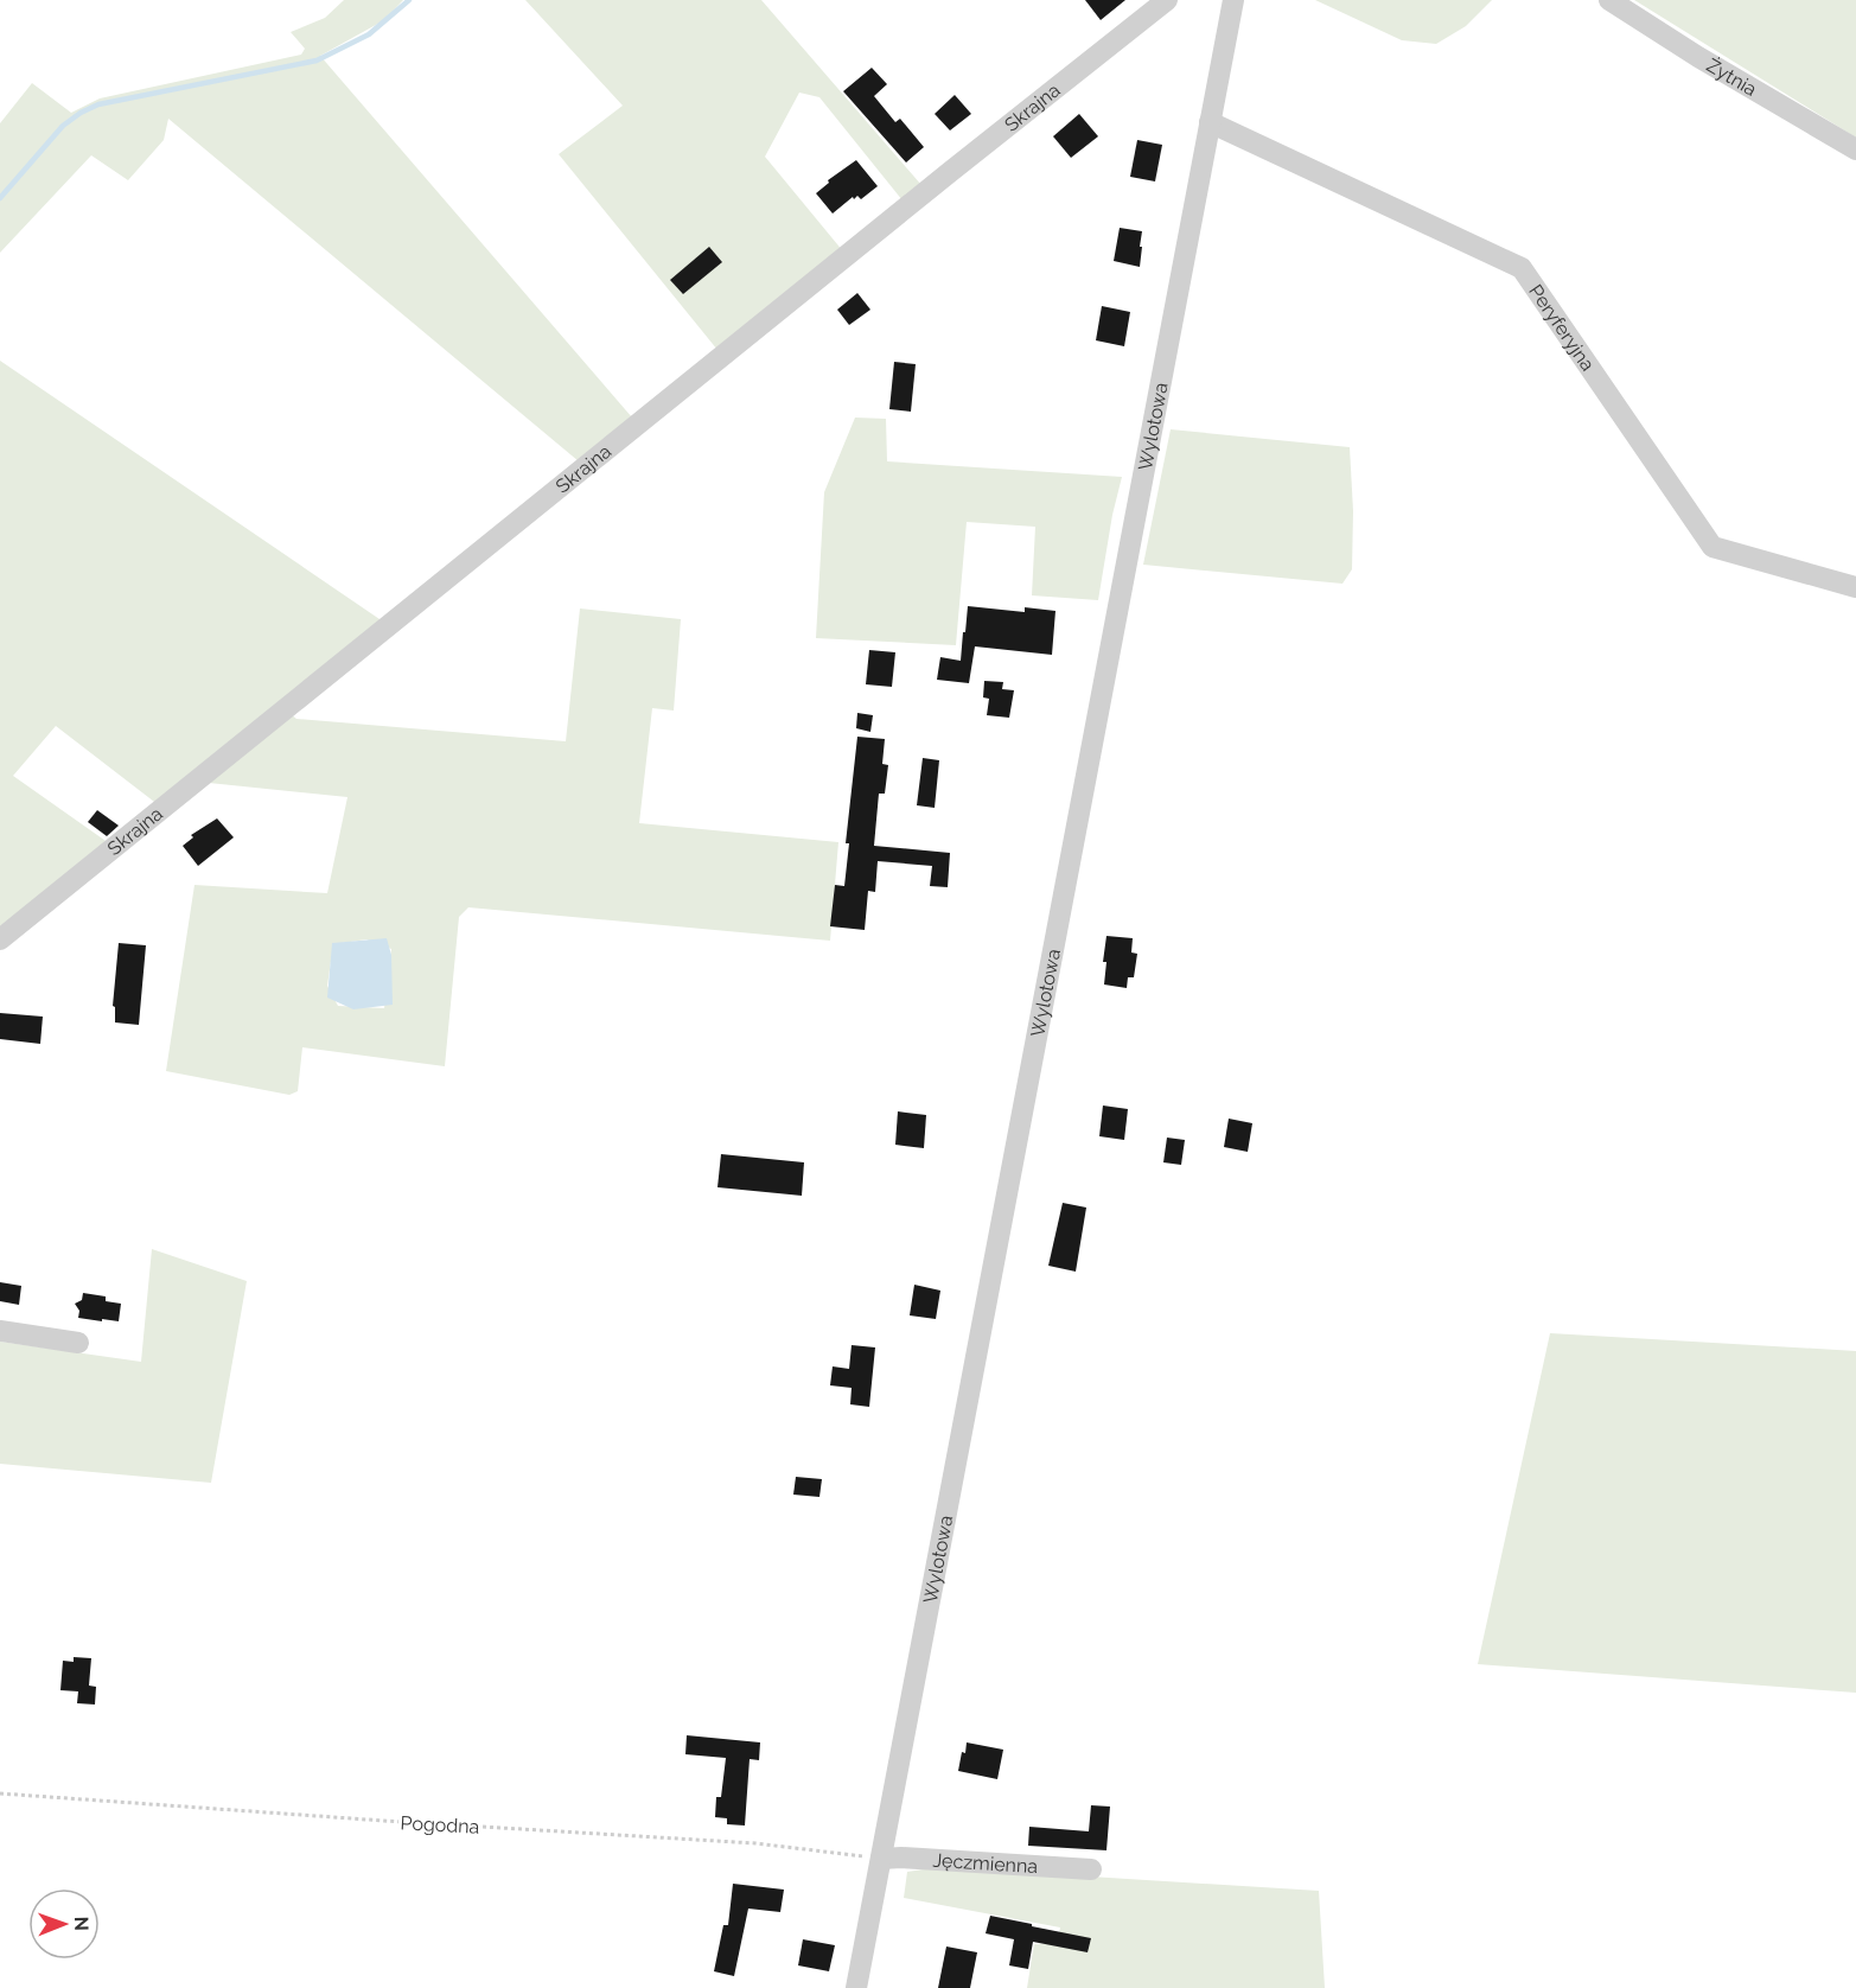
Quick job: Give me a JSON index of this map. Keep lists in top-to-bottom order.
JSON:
{
  "streets": {
    "street": [
      "Żytnia",
      "Skrajna",
      "Peryferyjna",
      "Wylotowa",
      "Jęczmienna"
    ],
    "path": ["Pogodna"]
  },
  "crossings": [
    ["Peryferyjna", "Wylotowa"],
    ["Wylotowa", "Pogodna"],
    ["Wylotowa", "Jęczmienna"],
    ["Pogodna", "Jęczmienna"]
  ],
  "north": "right"
}
